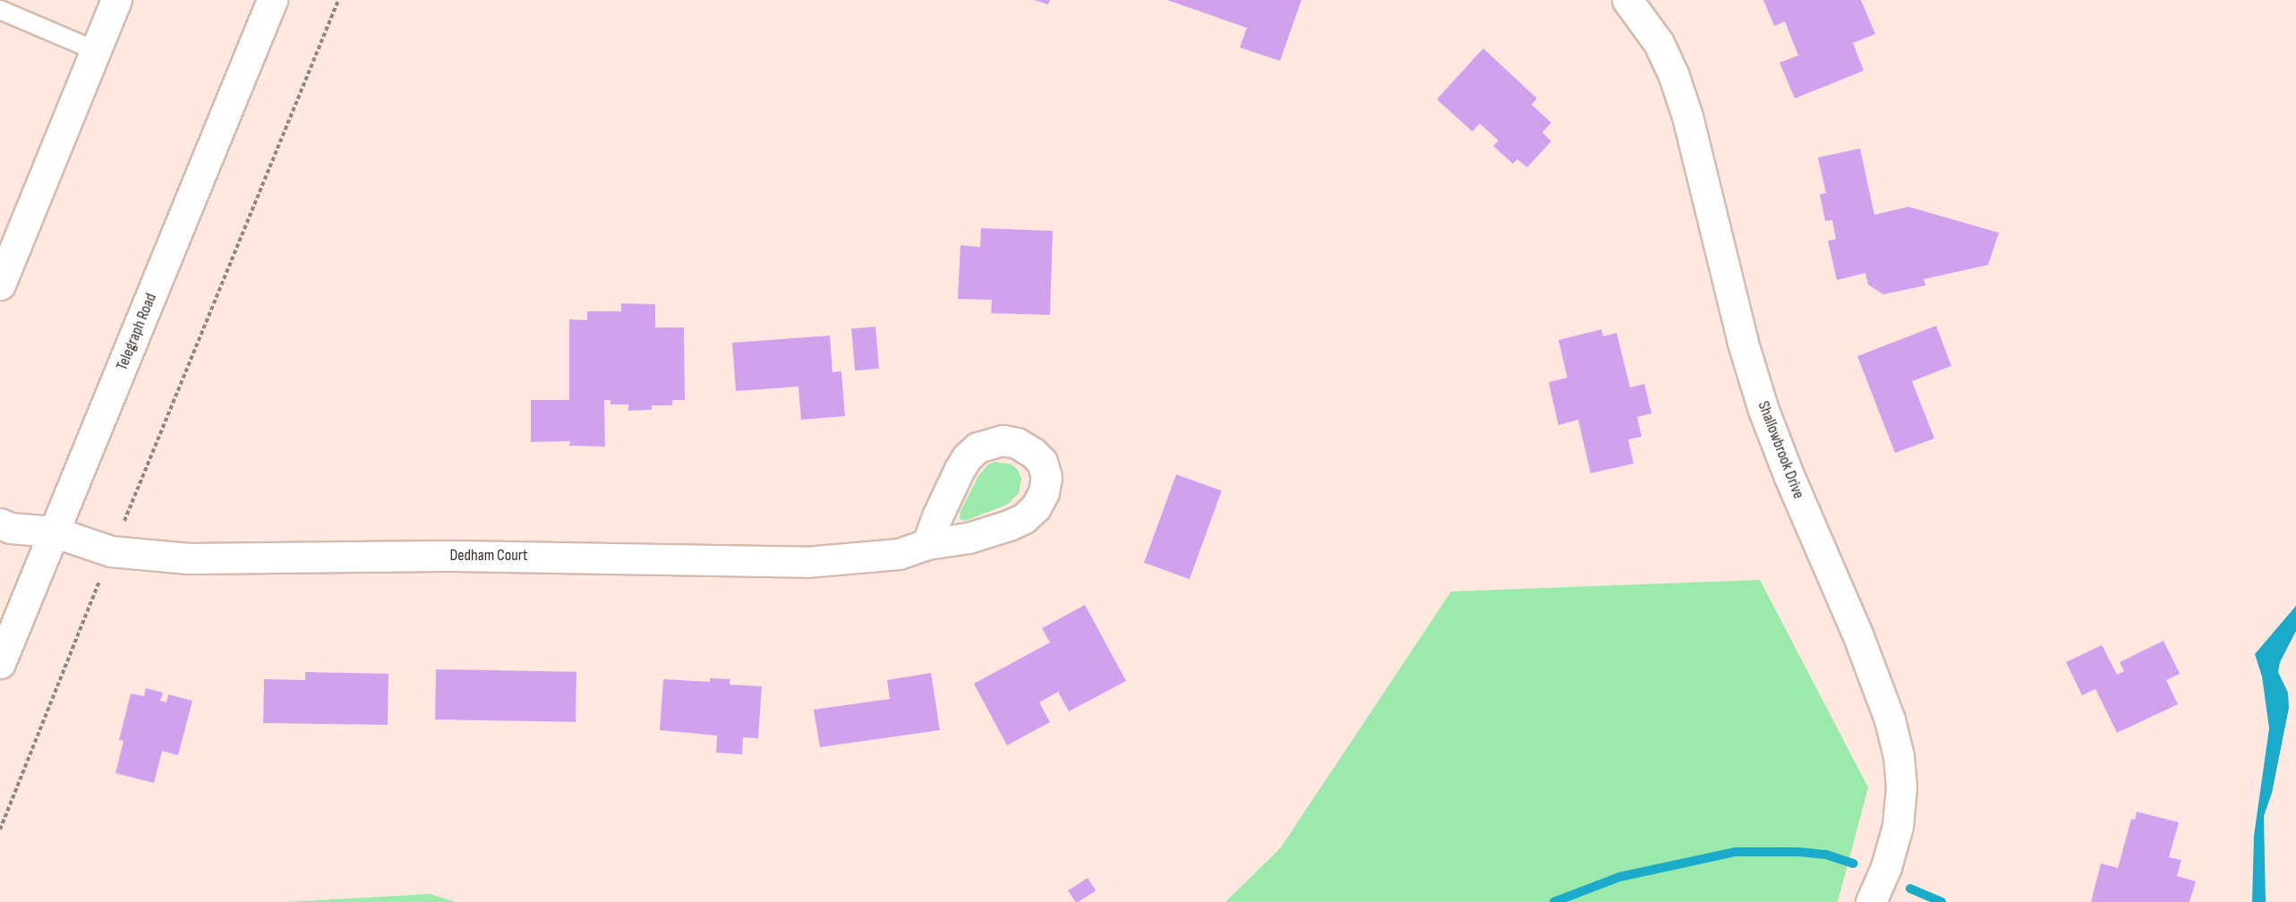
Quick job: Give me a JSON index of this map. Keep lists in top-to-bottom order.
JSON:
{
  "streets": {
    "main road": ["Telegraph Road", "Shallowbrook Drive", "Dedham Court"]
  },
  "crossings": [
    ["Telegraph Road", "Dedham Court"]
  ]
}
